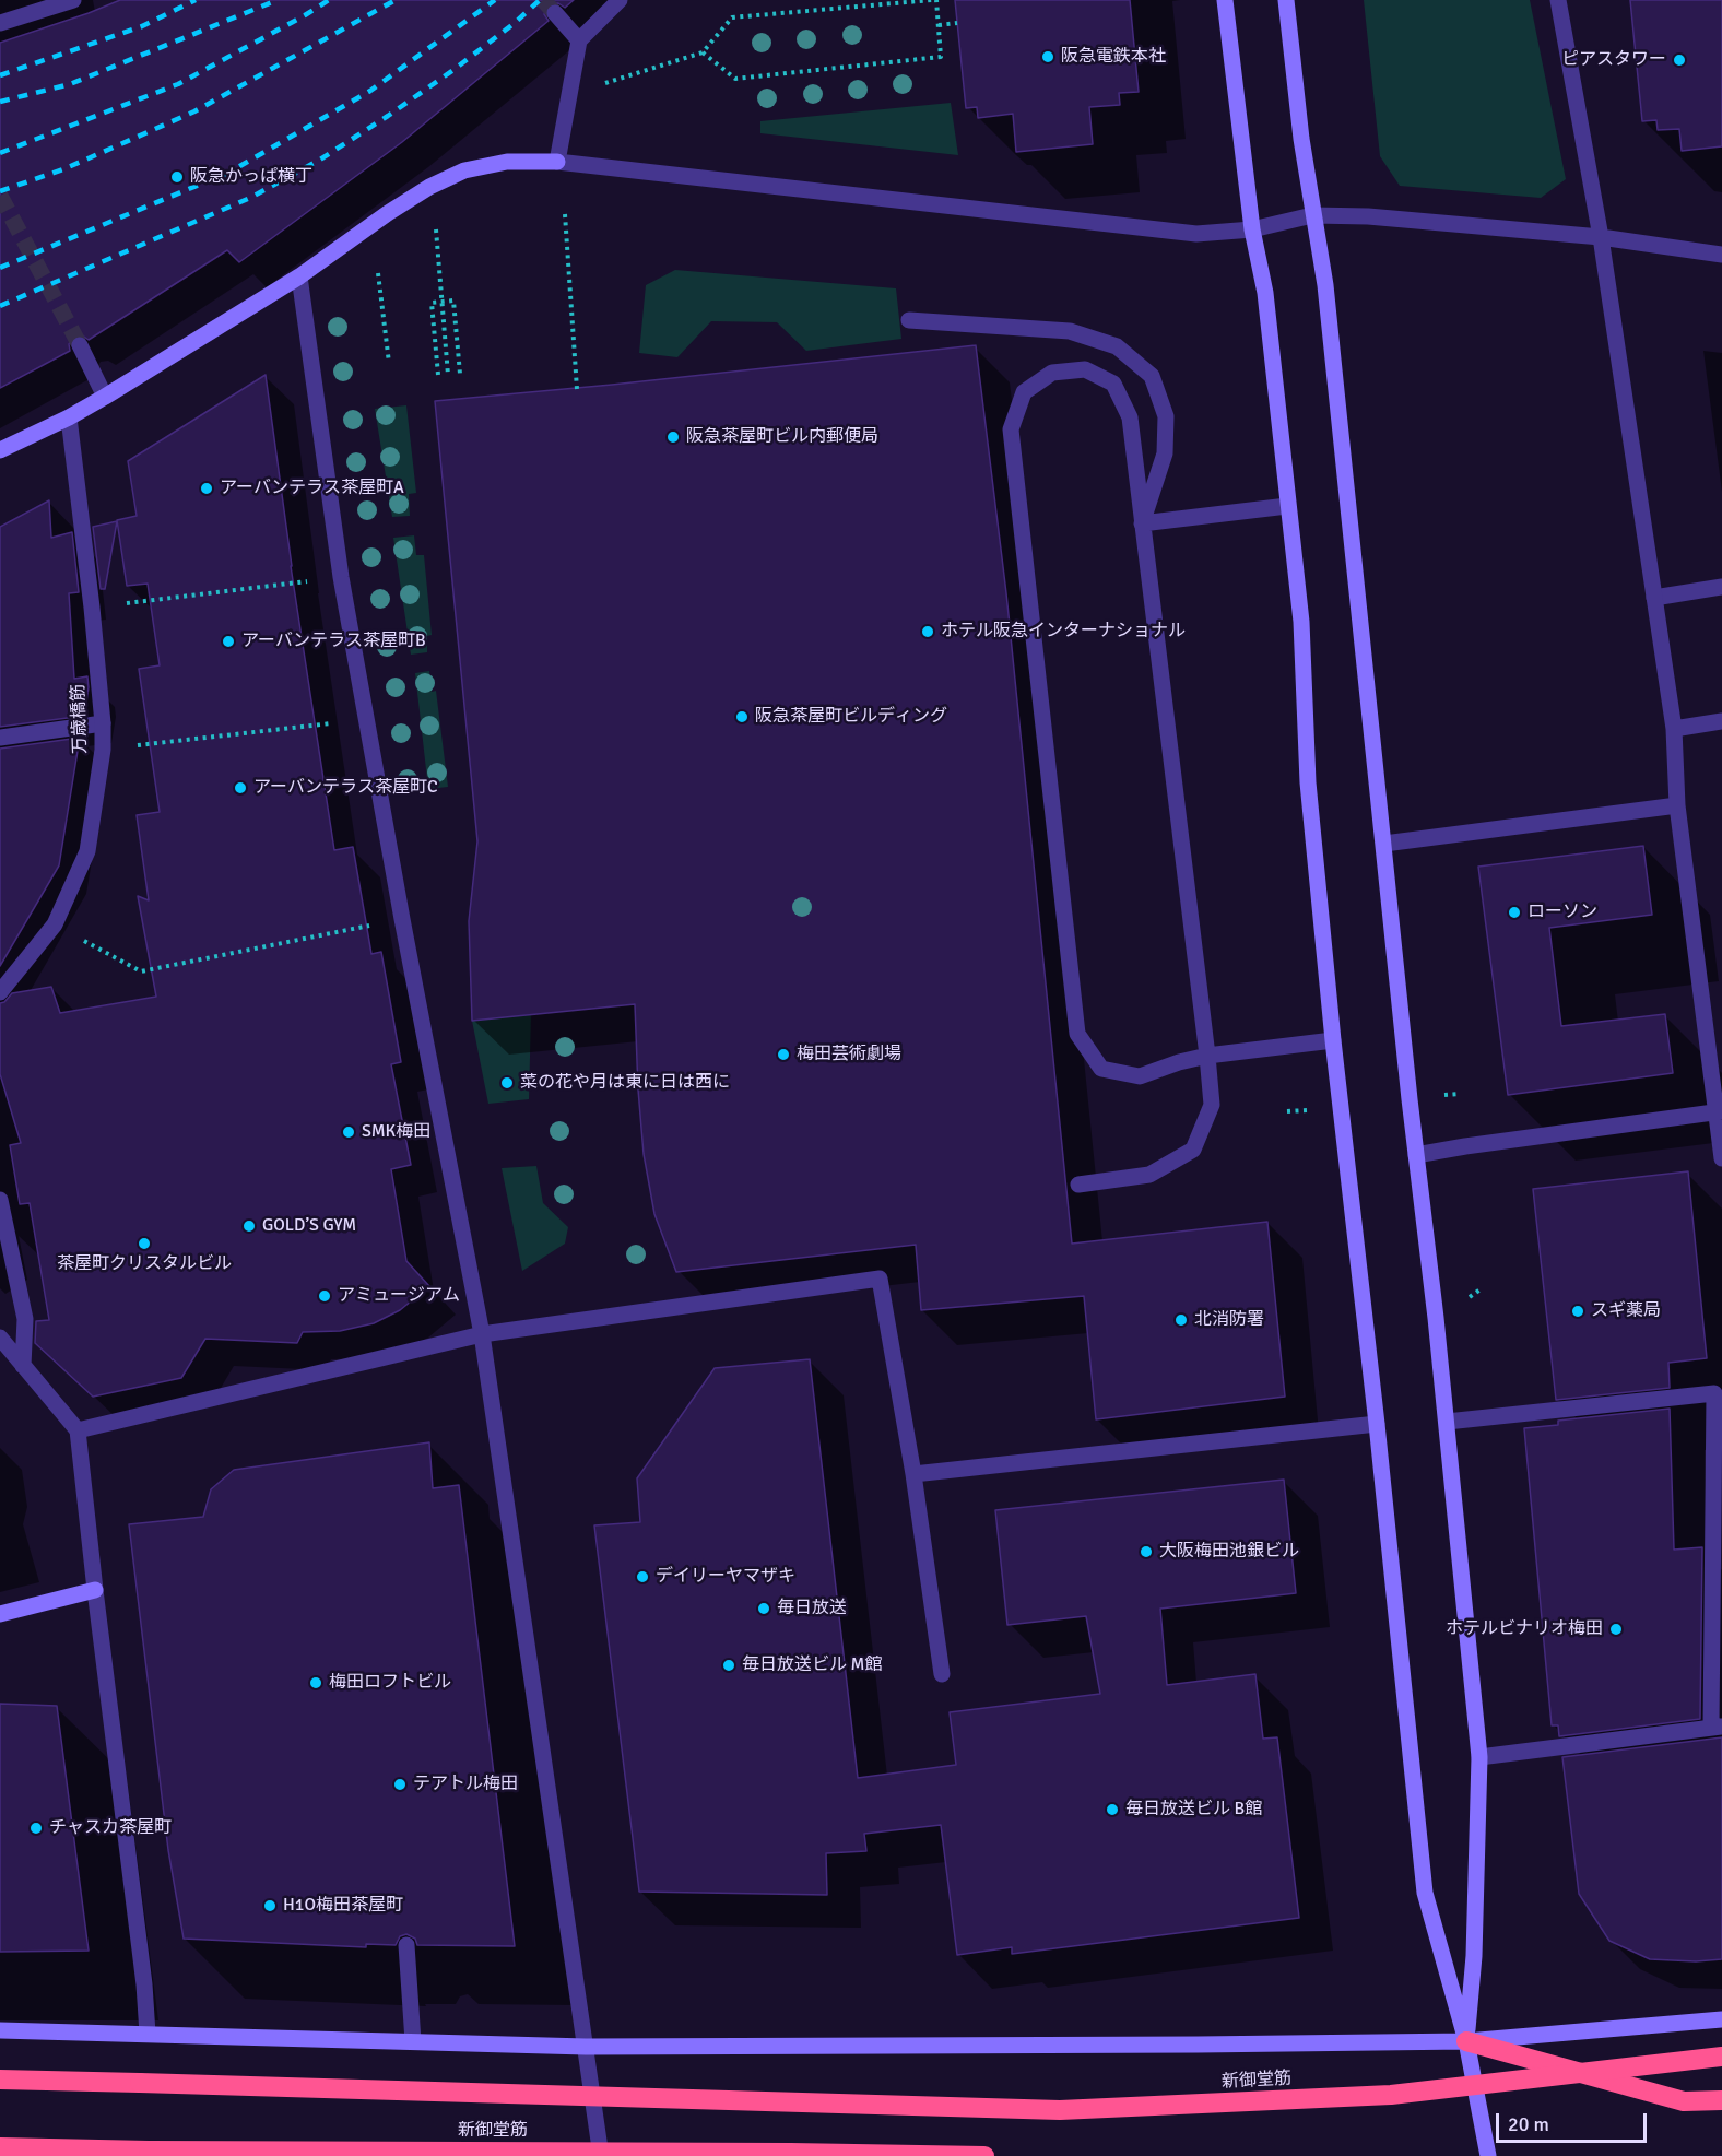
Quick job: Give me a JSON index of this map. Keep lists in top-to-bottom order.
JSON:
{
  "streets": {
    "highway": ["新御堂筋"],
    "street": ["万歳橋筋"]
  },
  "places": [
    "阪急電鉄本社",
    "ピアスタワー",
    "阪急かっぱ横丁",
    "阪急茶屋町ビル内郵便局",
    "アーバンテラス茶屋町A",
    "ホテル阪急インターナショナル",
    "アーバンテラス茶屋町B",
    "阪急茶屋町ビルディング",
    "アーバンテラス茶屋町C",
    "ローソン",
    "梅田芸術劇場",
    "菜の花や月は東に日は西に",
    "SMK梅田",
    "GOLD’S GYM",
    "茶屋町クリスタルビル",
    "アミュージアム",
    "スギ薬局",
    "北消防署",
    "大阪梅田池銀ビル",
    "デイリーヤマザキ",
    "毎日放送",
    "ホテルビナリオ梅田",
    "毎日放送ビル M館",
    "梅田ロフトビル",
    "テアトル梅田",
    "毎日放送ビル B館",
    "チャスカ茶屋町",
    "H1O梅田茶屋町"
  ],
  "scale_bar": "20 m"
}
